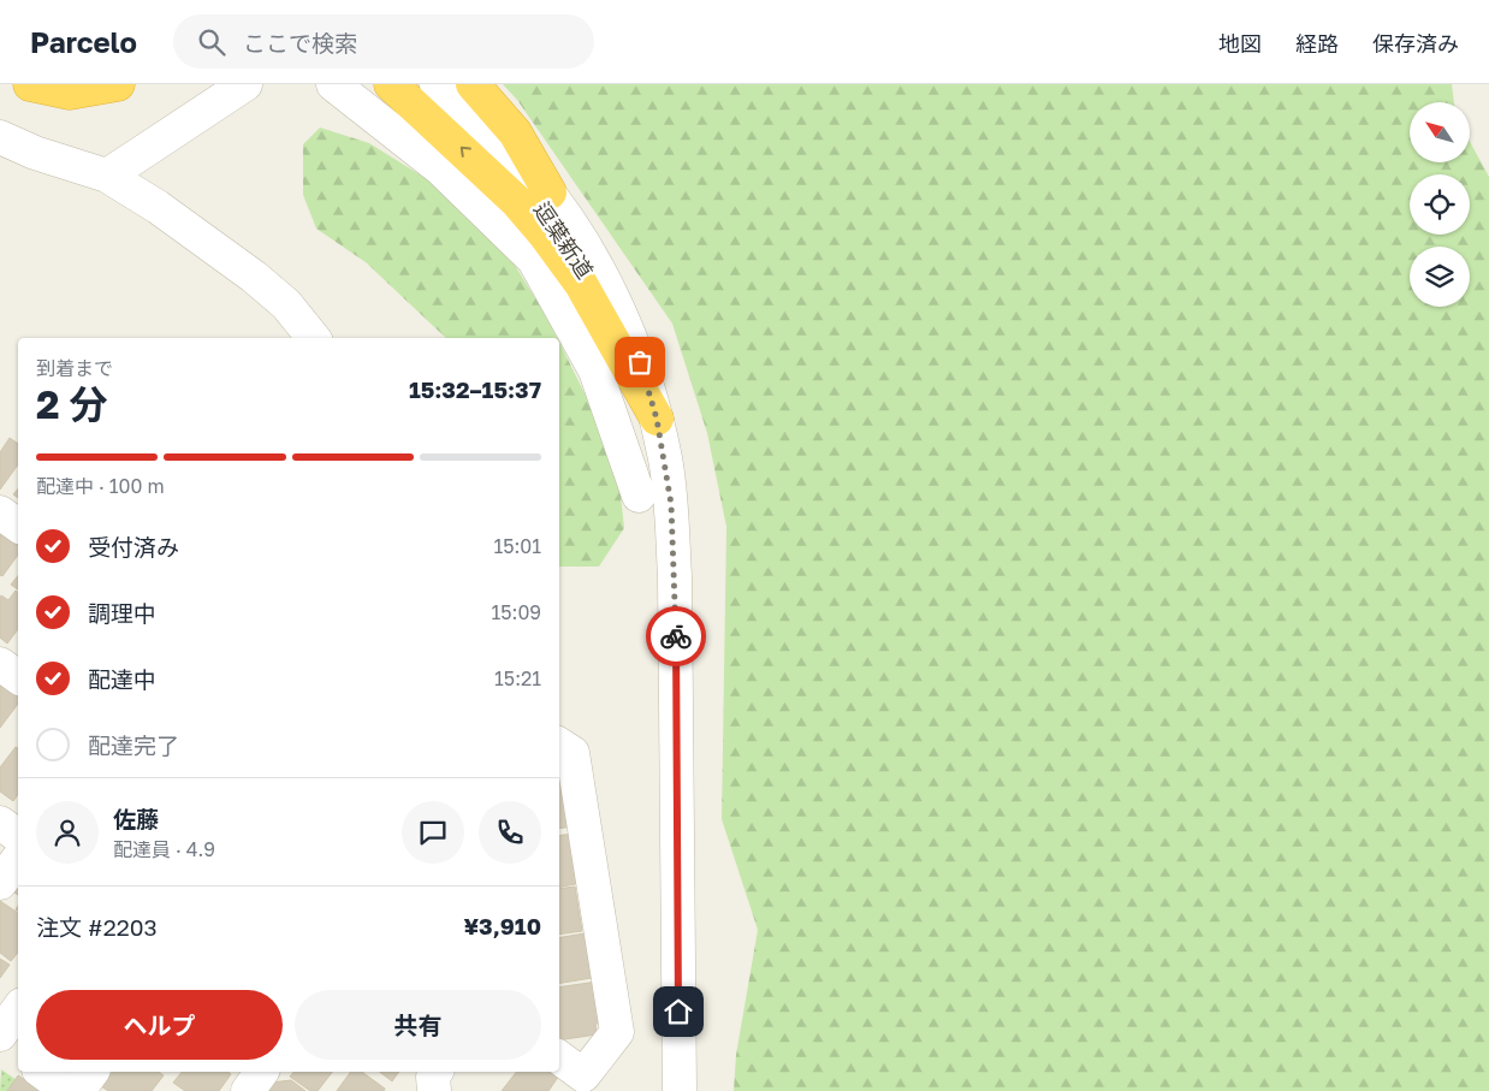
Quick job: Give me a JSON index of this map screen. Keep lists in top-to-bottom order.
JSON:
{
  "streets": {
    "street": ["逗葉新道"]
  },
  "north": "top left",
  "page": {
    "header": "Parcelo",
    "search": "ここで検索",
    "nav": ["地図", "経路", "保存済み"],
    "heading": ["2 分", "到着まで", "15:32–15:37"],
    "panel": [
      "佐藤",
      "配達員 · 4.9",
      "注文 #2203",
      "¥3,910"
    ],
    "bar": "配達中 · 100 m",
    "list": [
      ["受付済み", "15:01"],
      ["調理中", "15:09"],
      ["配達中", "15:21"],
      "配達完了"
    ],
    "buttons": ["ヘルプ", "共有"]
  }
}
